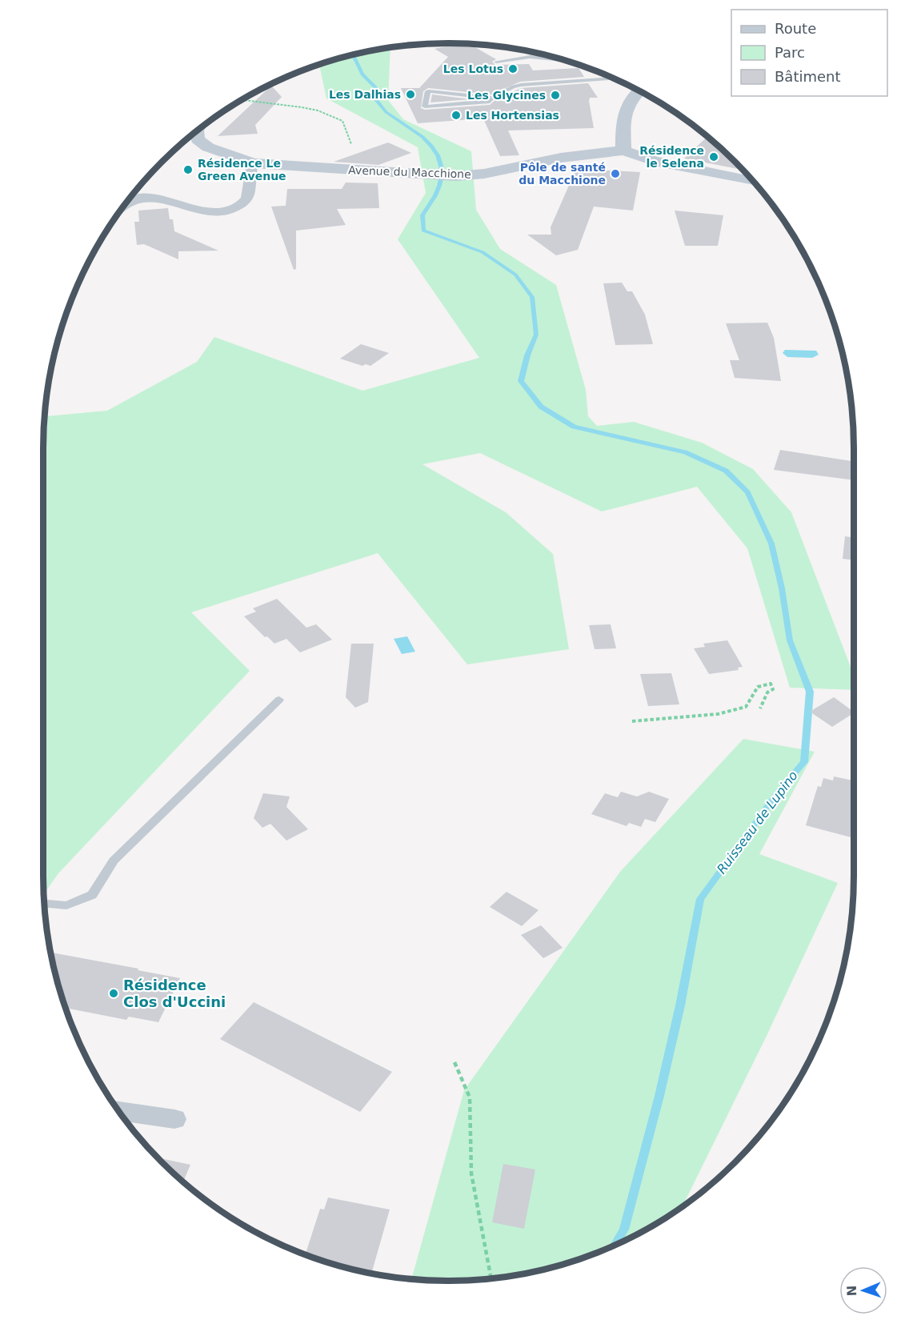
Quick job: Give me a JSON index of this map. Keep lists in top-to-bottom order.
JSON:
{
  "streets": {
    "main road": ["Avenue du Macchione"]
  },
  "water": ["Ruisseau de Lupino"],
  "places": [
    "Les Lotus",
    "Les Dalhias",
    "Les Glycines",
    "Les Hortensias",
    "Résidence le Selena",
    "Résidence Le Green Avenue",
    "Pôle de santé du Macchione",
    "Résidence Clos d'Uccini"
  ],
  "legend": ["Route", "Parc", "Bâtiment"],
  "north": "left"
}
